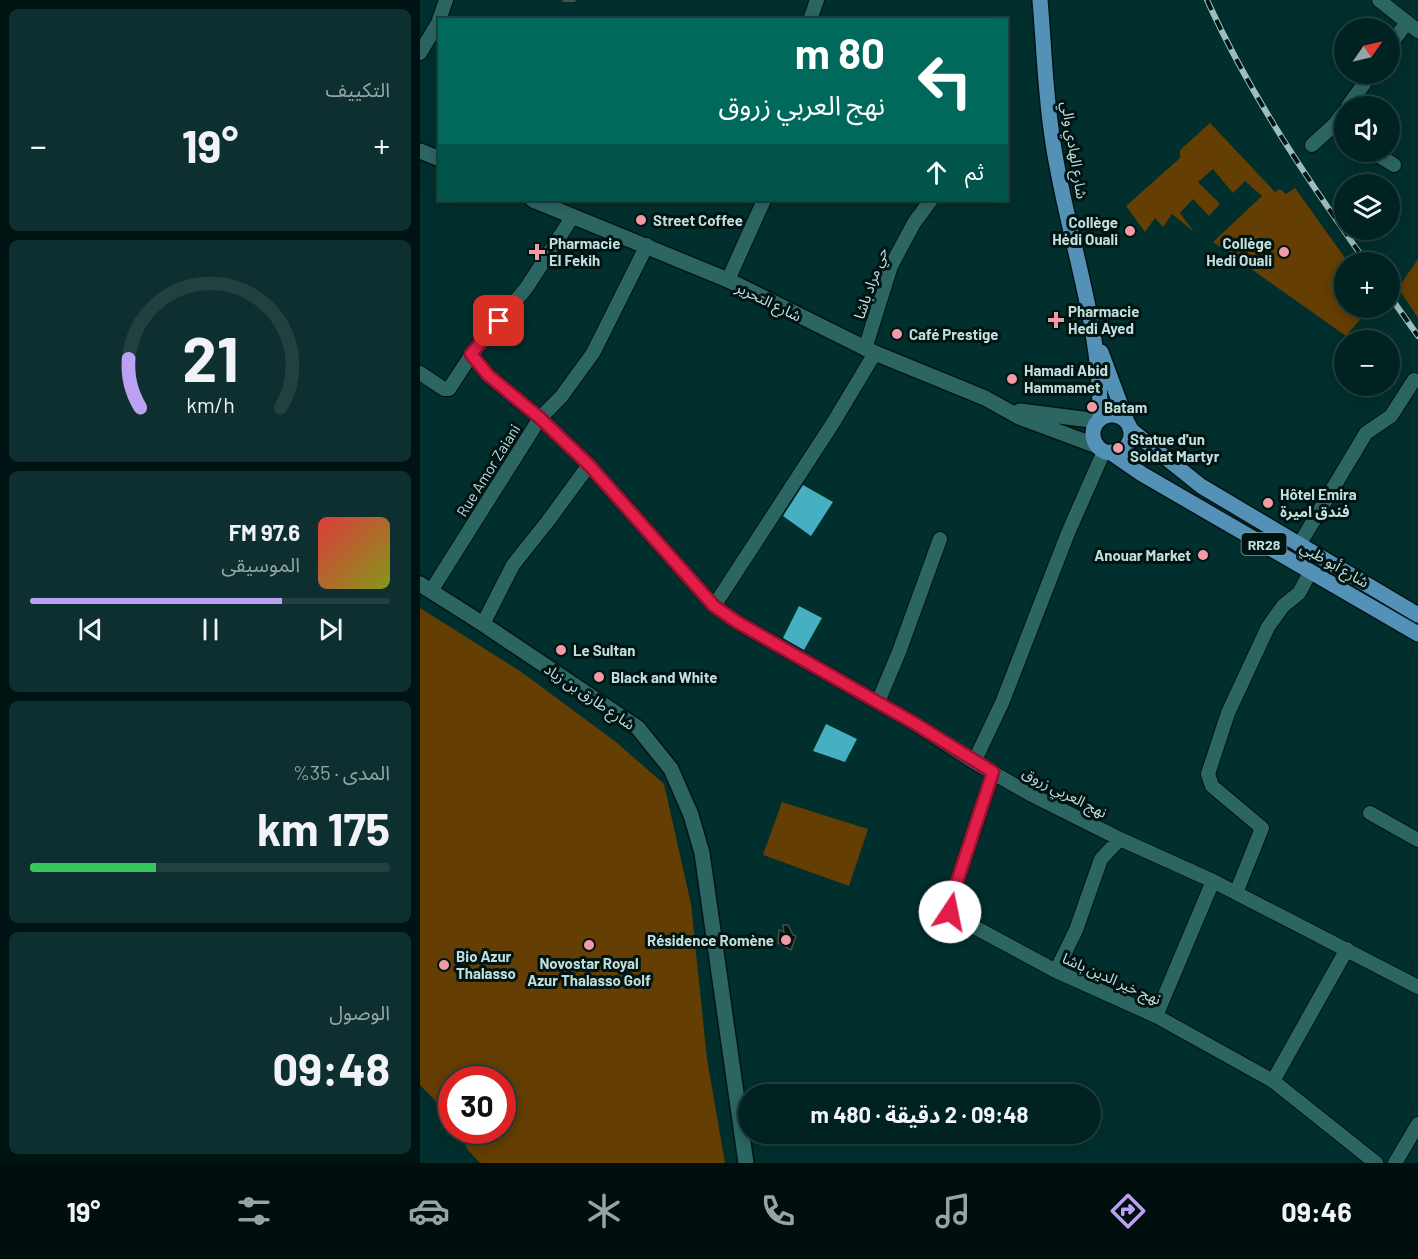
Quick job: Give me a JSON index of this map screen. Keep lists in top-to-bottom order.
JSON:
{
  "streets": {
    "main road": ["شارع الهادي والي", "RR28", "شارع أبو ظبي"],
    "street": [
      "حي مراد باشا",
      "شارع التحرير",
      "Rue Amor Zaiani",
      "شارع طارق بن زياد",
      "نهج العربي زروق",
      "نهج خير الدين باشا"
    ]
  },
  "crossings": [
    ["شارع الهادي والي", "شارع التحرير"],
    ["شارع الهادي والي", "شارع أبو ظبي"],
    ["حي مراد باشا", "شارع التحرير"],
    ["حي مراد باشا", "نهج العربي زروق"],
    ["شارع التحرير", "Rue Amor Zaiani"],
    ["شارع التحرير", "شارع أبو ظبي"],
    ["Rue Amor Zaiani", "شارع طارق بن زياد"],
    ["Rue Amor Zaiani", "نهج العربي زروق"],
    ["نهج العربي زروق", "نهج خير الدين باشا"]
  ],
  "places": {
    "other": [
      "Street Coffee",
      "Collège Hédi Ouali",
      "Collège Hedi Ouali",
      "Café Prestige",
      "Hamadi Abid Hammamet",
      "Batam",
      "Statue d'un Soldat Martyr",
      "Hôtel Emira فندق اميرة",
      "Anouar Market",
      "Le Sultan",
      "Black and White",
      "Résidence Romène",
      "Novostar Royal Azur Thalasso Golf",
      "Bio Azur Thalasso"
    ],
    "health": ["Pharmacie El Fekih", "Pharmacie Hedi Ayed"]
  },
  "north": "top right",
  "page": {
    "tile": [
      "التكييف",
      ["المدى · 35%", "175 km"],
      ["الوصول", "09:48"]
    ],
    "map_buttons": ["+", "−"],
    "turn": ["80 m", "نهج العربي زروق"],
    "heat": ["−", "19°", "+"],
    "then": "ثم",
    "song": ["97.6 FM", "الموسيقى"],
    "limit": "30",
    "trip": "09:48 · 2 دقيقة · 480 m",
    "tabs": ["09:46", "19°"],
    "gauge": ["21", "km/h"]
  }
}
